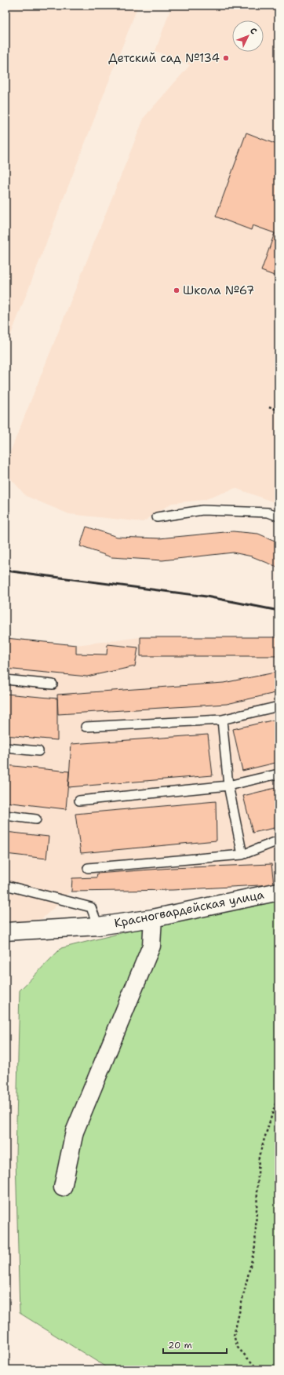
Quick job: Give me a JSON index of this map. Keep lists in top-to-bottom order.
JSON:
{
  "streets": {
    "street": ["Красногвардейская улица"]
  },
  "places": ["Детский сад №134", "Школа №67"],
  "scale_bar": "20 m",
  "north": "top right"
}
